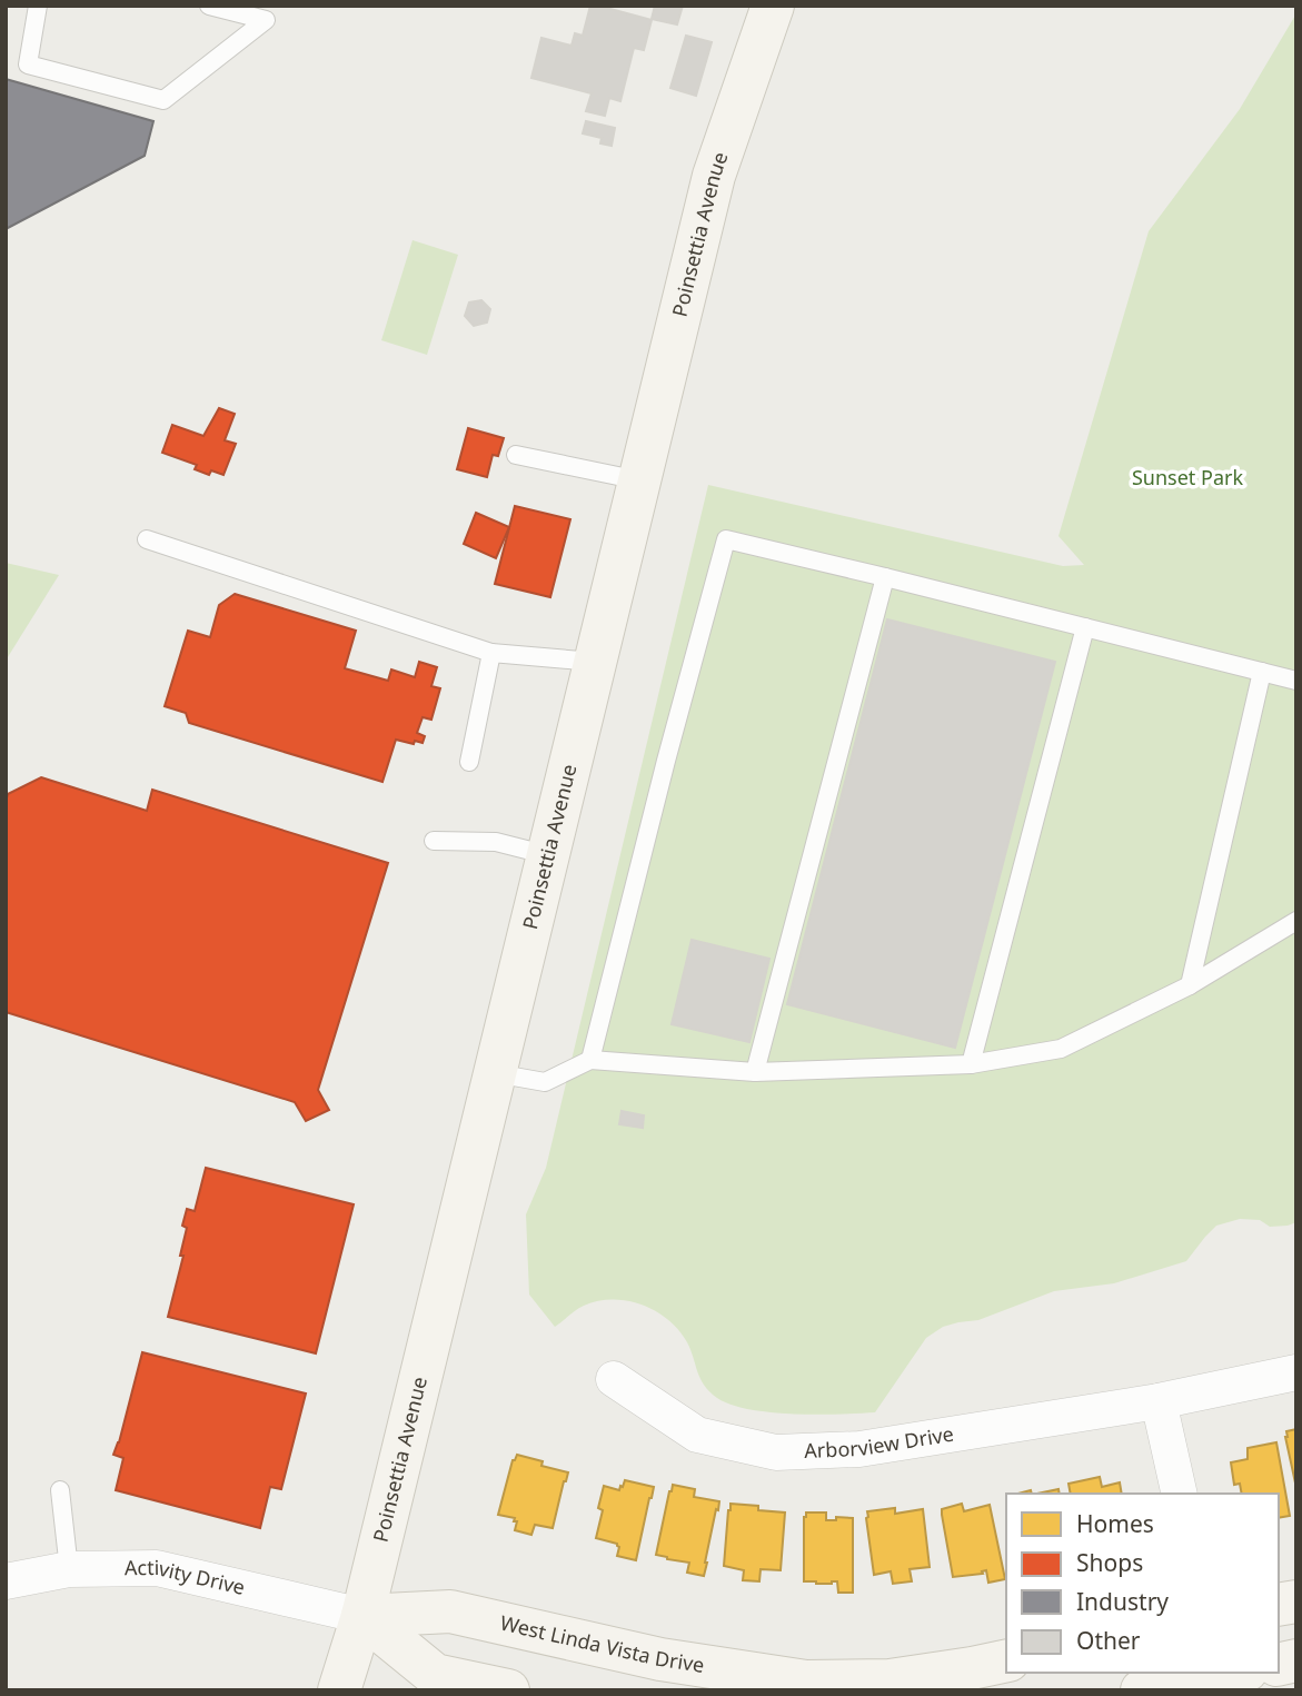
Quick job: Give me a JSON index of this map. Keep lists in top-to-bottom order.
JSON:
{
  "streets": {
    "main road": ["Poinsettia Avenue", "West Linda Vista Drive"],
    "street": ["Arborview Drive", "Activity Drive"]
  },
  "crossings": [
    ["Poinsettia Avenue", "Activity Drive"],
    ["Poinsettia Avenue", "West Linda Vista Drive"],
    ["Activity Drive", "West Linda Vista Drive"]
  ],
  "parks": ["Sunset Park"],
  "legend": [
    "Homes",
    "Shops",
    "Industry",
    "Other"
  ]
}
